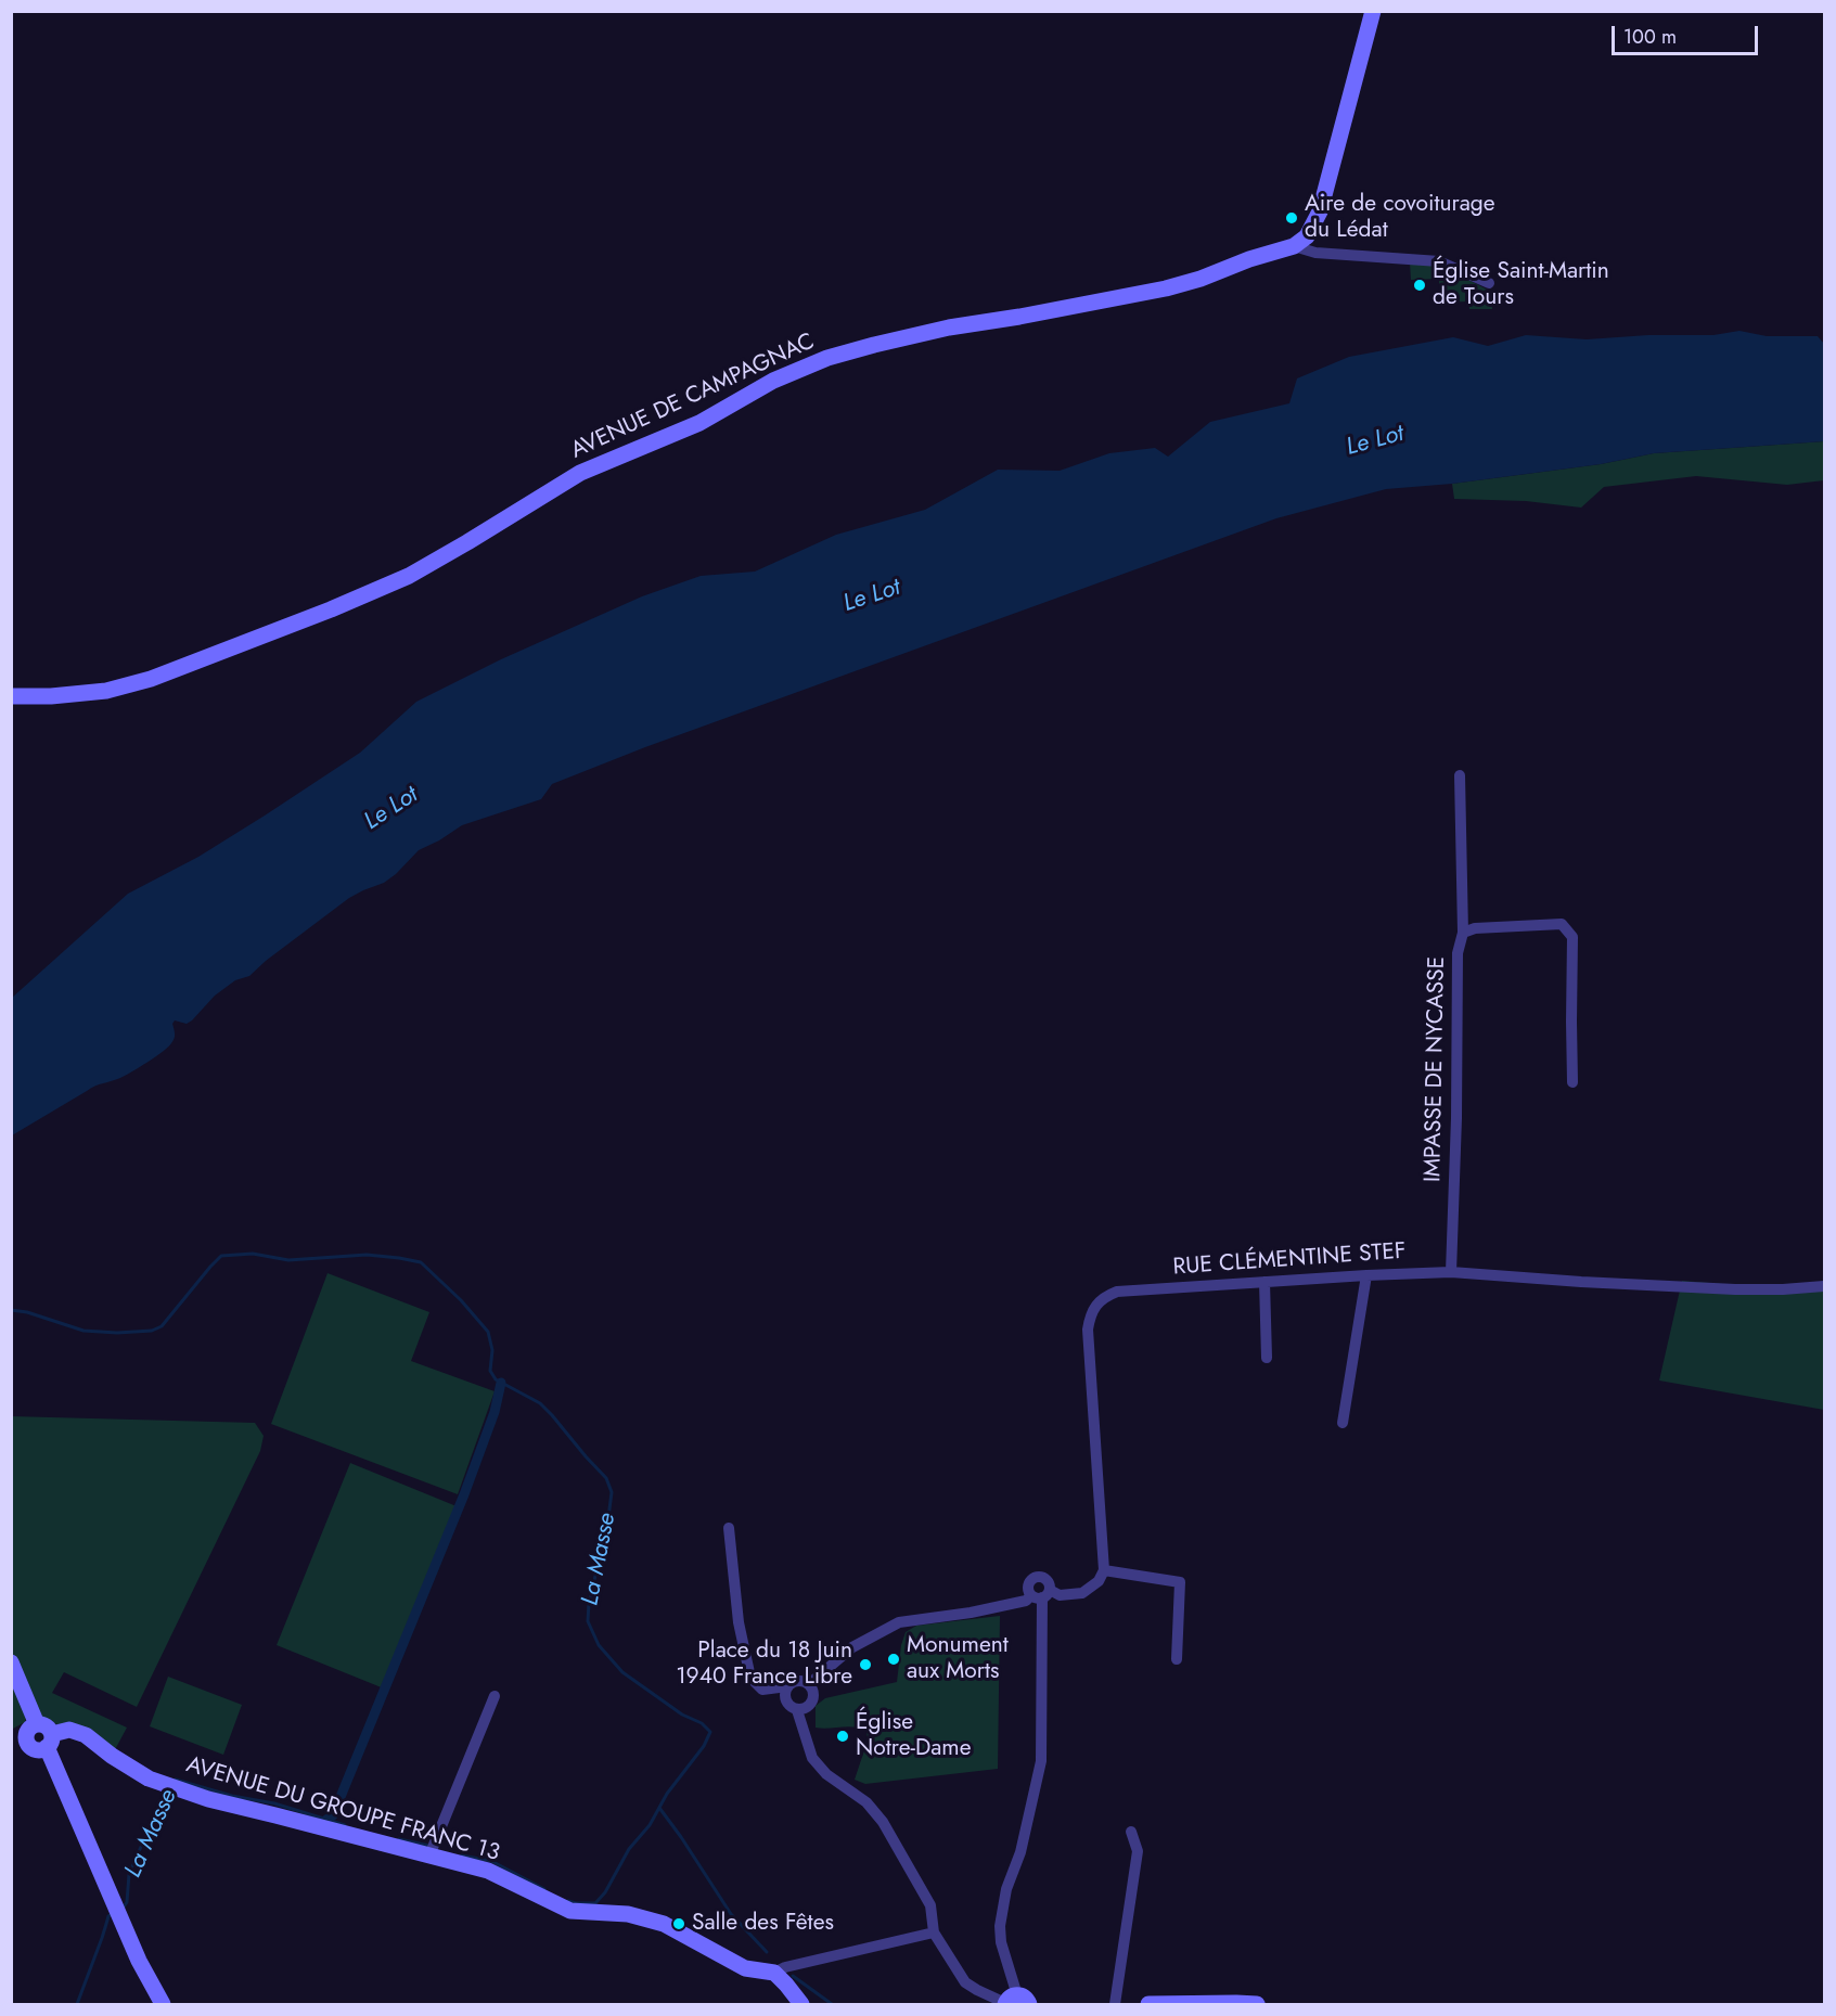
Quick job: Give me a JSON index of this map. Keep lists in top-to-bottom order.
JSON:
{
  "streets": {
    "street": [
      "AVENUE DE CAMPAGNAC",
      "IMPASSE DE NYCASSE",
      "RUE CLÉMENTINE STEF",
      "AVENUE DU GROUPE FRANC 13"
    ]
  },
  "crossings": [
    ["IMPASSE DE NYCASSE", "RUE CLÉMENTINE STEF"]
  ],
  "water": ["Le Lot", "La Masse"],
  "places": [
    "Aire de covoiturage du Lédat",
    "Église Saint-Martin de Tours",
    "Monument aux Morts",
    "Place du 18 Juin 1940 France Libre",
    "Église Notre-Dame",
    "Salle des Fêtes"
  ],
  "scale_bar": "100 m"
}
